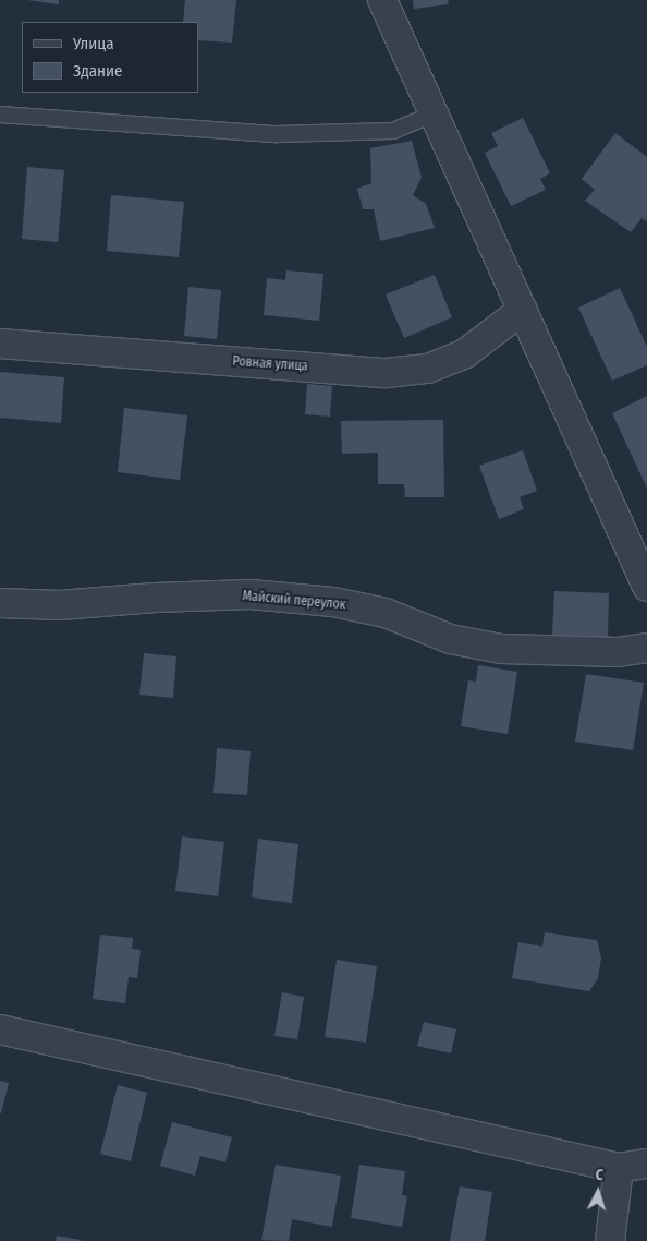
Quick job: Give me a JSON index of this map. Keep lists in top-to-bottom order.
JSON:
{
  "streets": {
    "street": ["Ровная улица", "Майский переулок"]
  },
  "legend": ["Улица", "Здание"],
  "north": "top"
}
